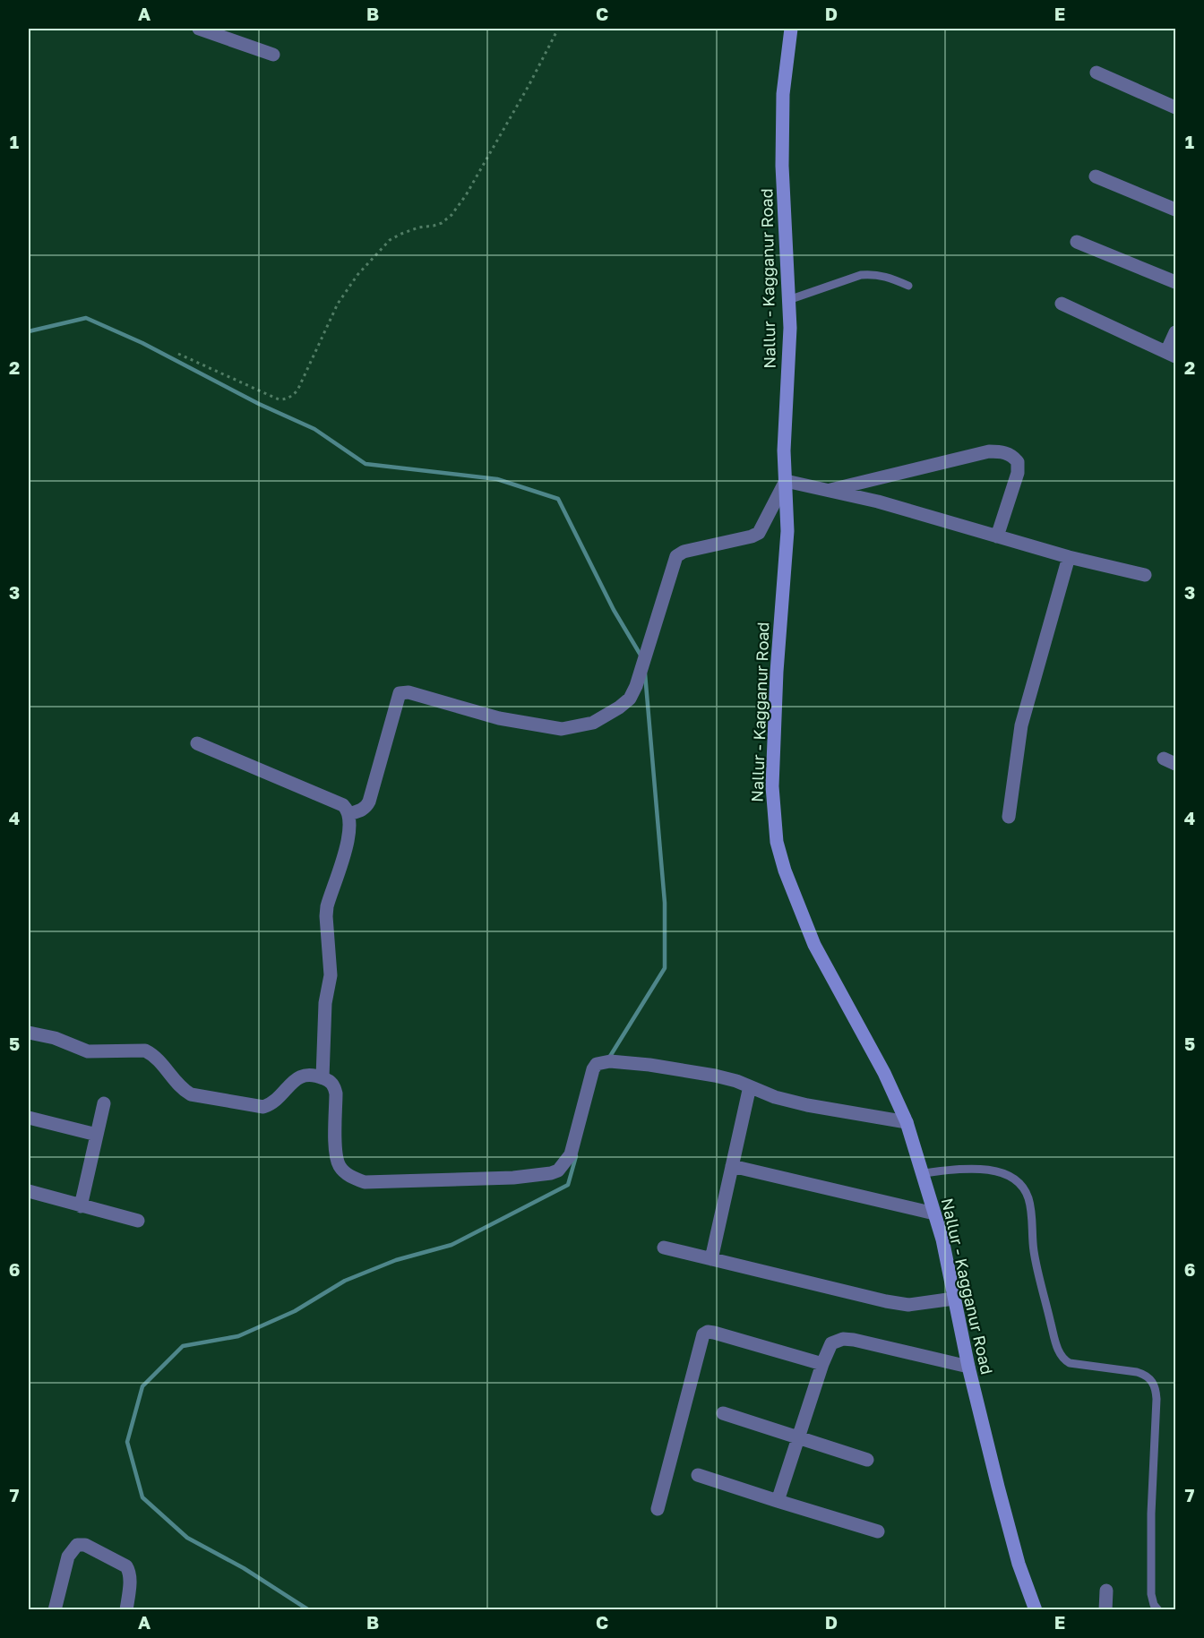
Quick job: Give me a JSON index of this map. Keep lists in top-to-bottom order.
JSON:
{
  "streets": {
    "main road": ["Nallur - Kagganur Road"]
  },
  "grid": {
    "columns": [
      "A",
      "B",
      "C",
      "D",
      "E"
    ],
    "rows": [
      "1",
      "2",
      "3",
      "4",
      "5",
      "6",
      "7"
    ]
  }
}
